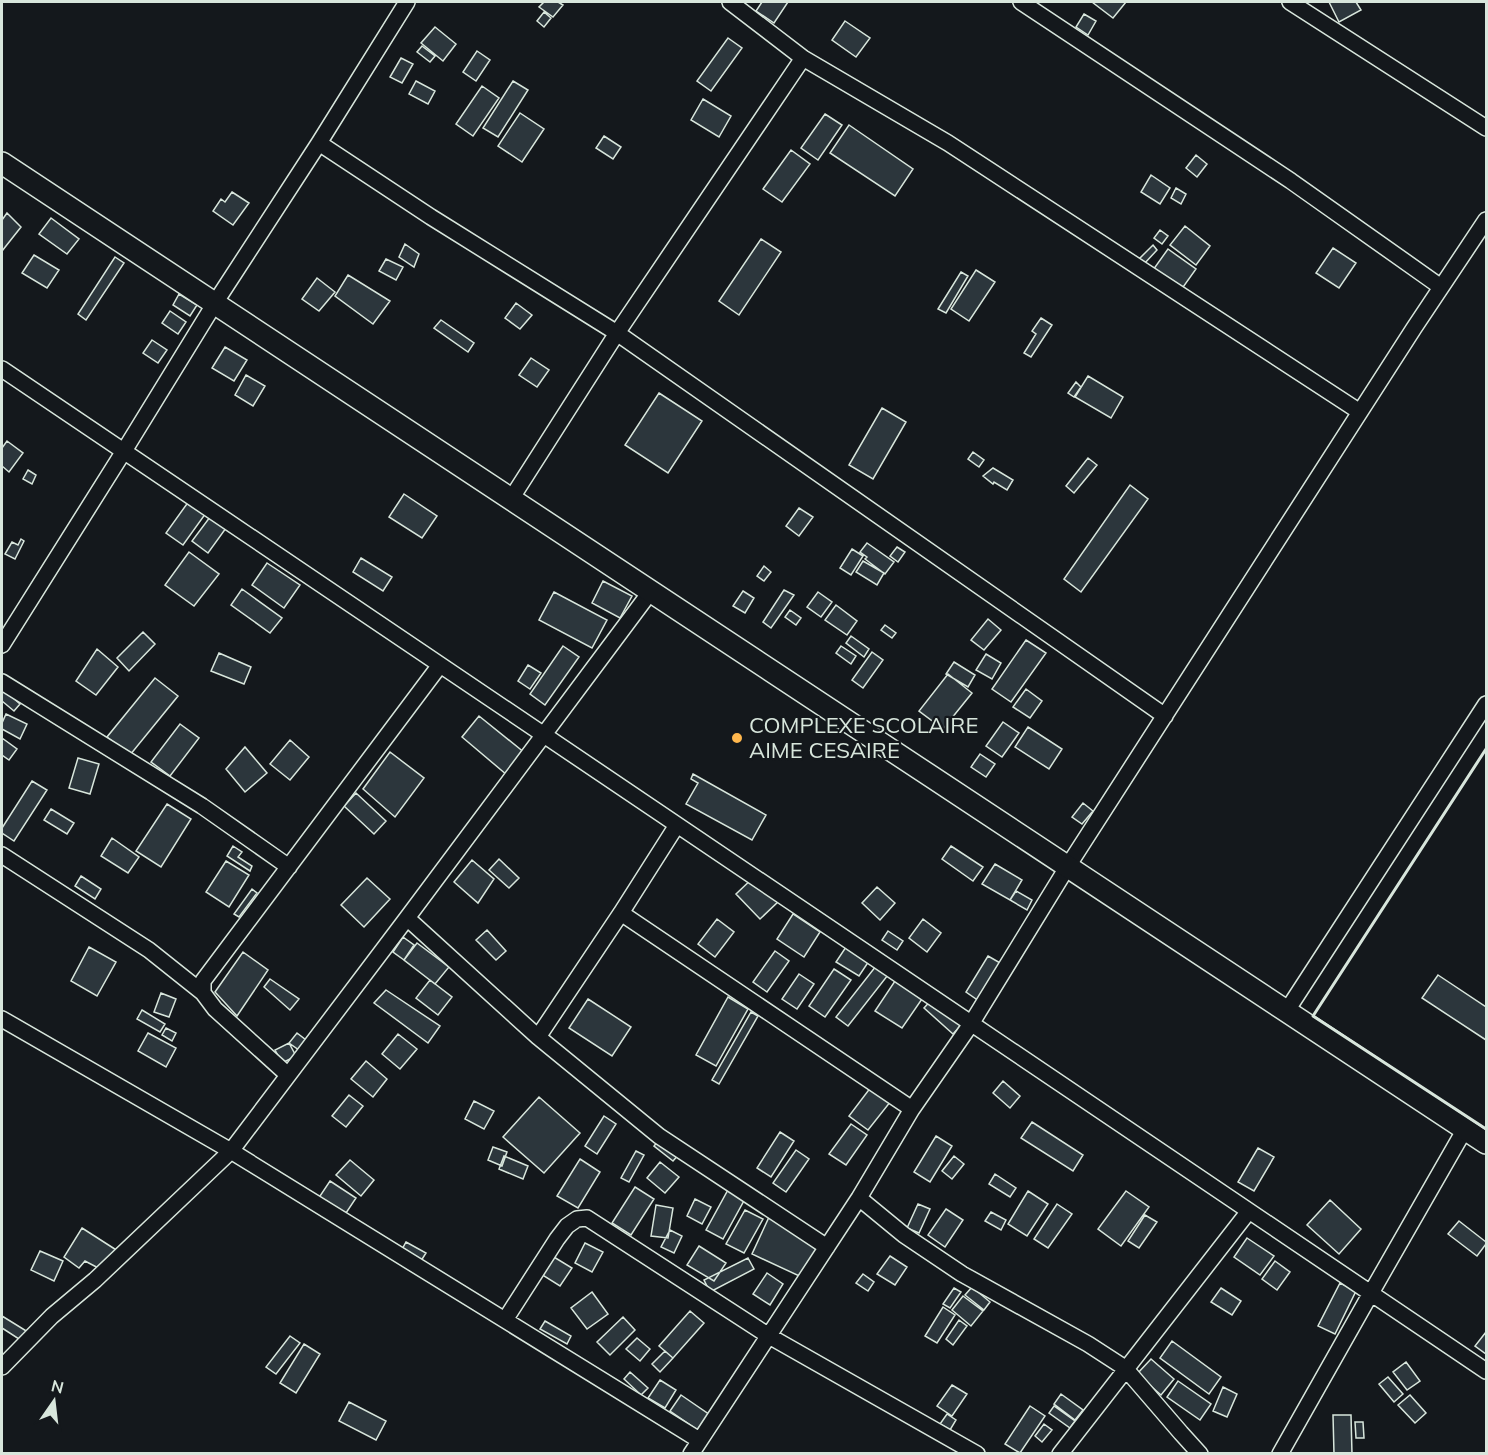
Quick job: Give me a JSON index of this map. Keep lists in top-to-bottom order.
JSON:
{
  "places": ["COMPLEXE SCOLAIRE AIME CESAIRE"],
  "north": "top"
}
